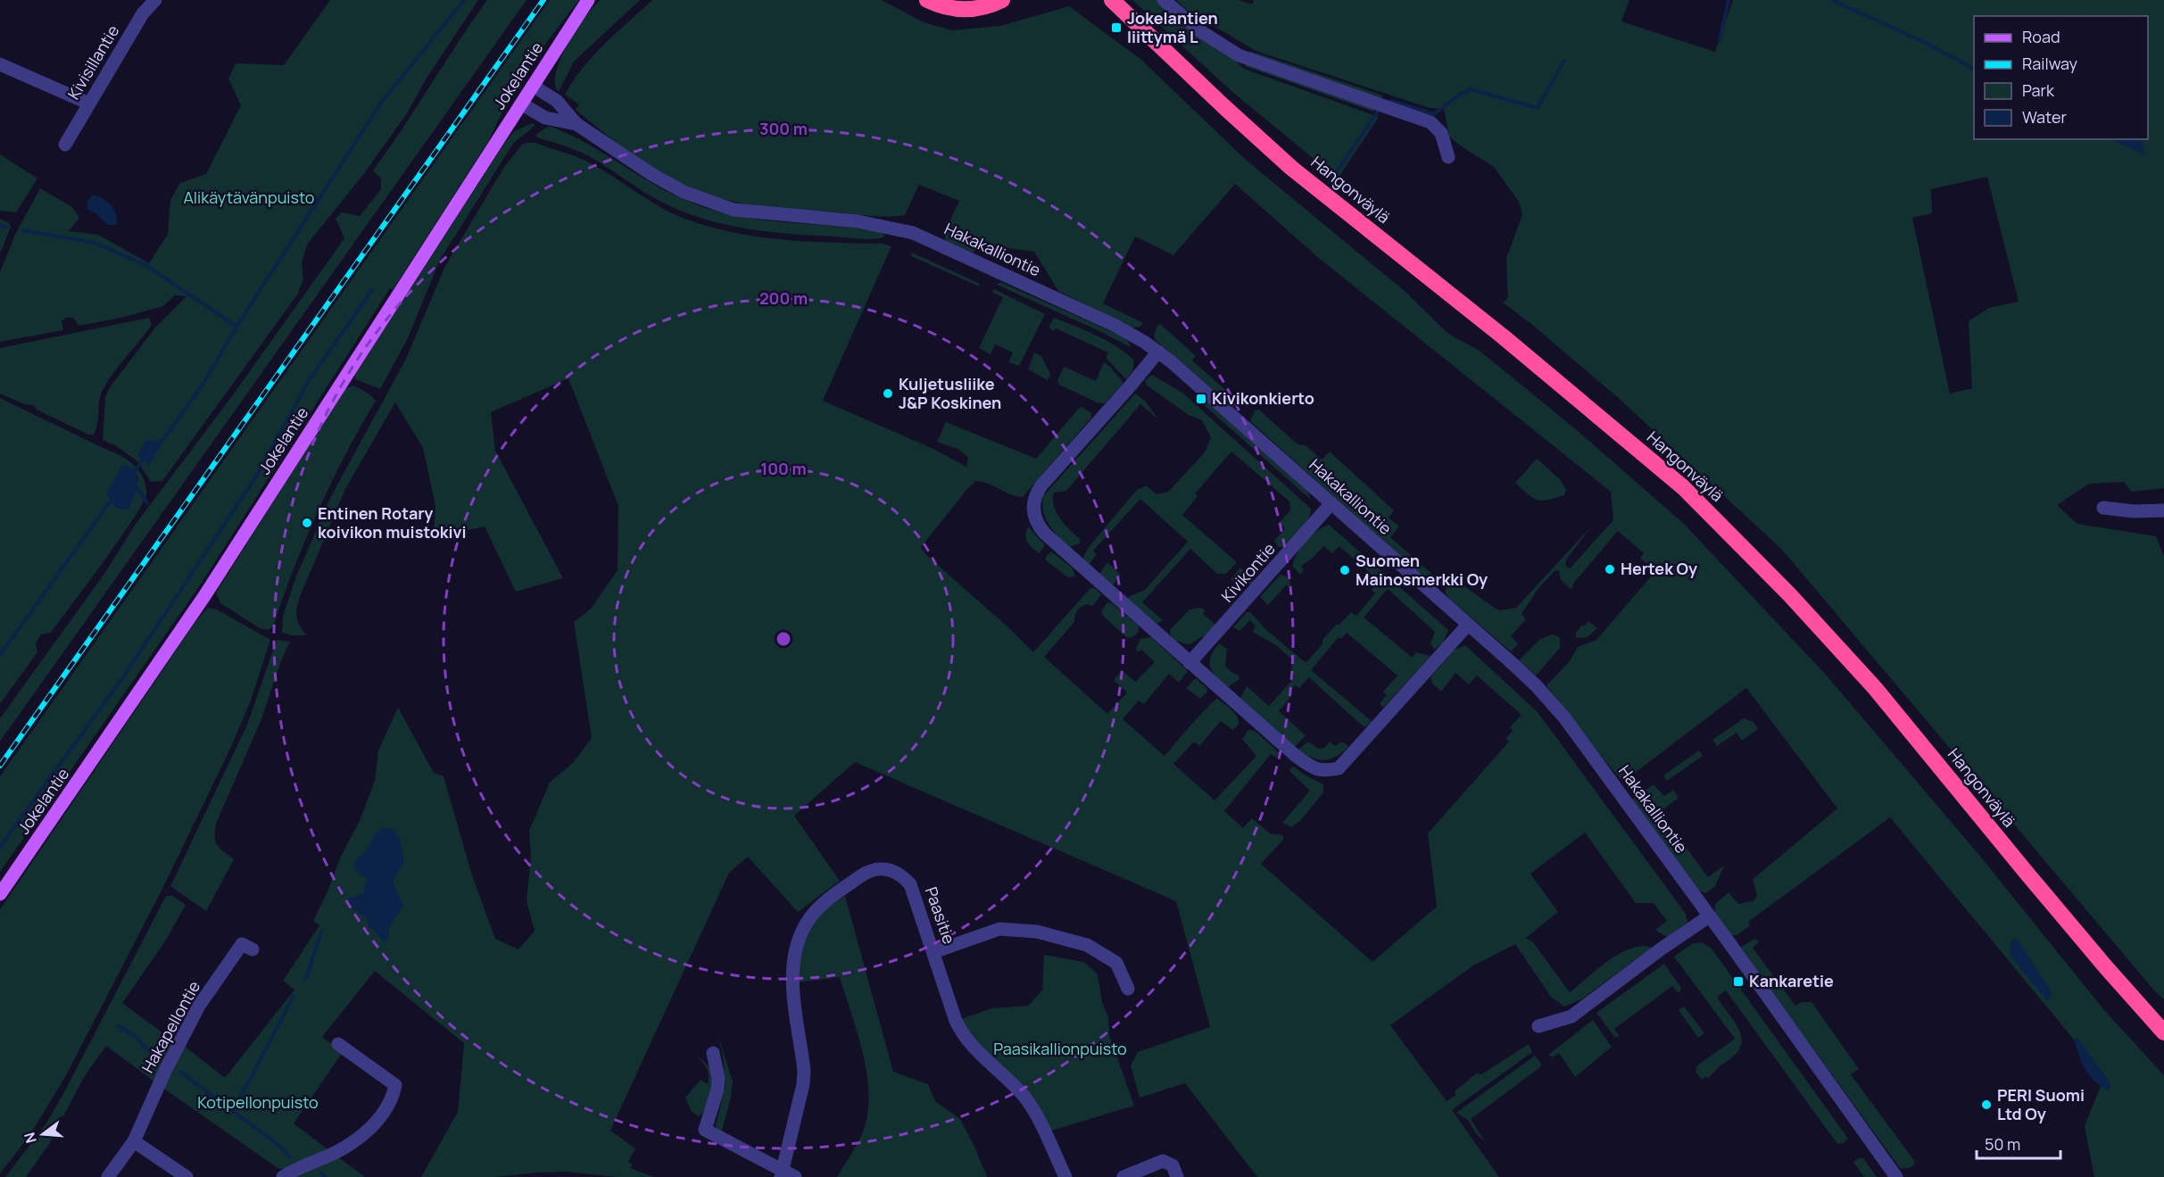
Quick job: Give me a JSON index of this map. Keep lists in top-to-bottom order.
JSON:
{
  "streets": {
    "highway": ["Hangonväylä"],
    "main road": ["Jokelantie"],
    "street": [
      "Kivisillantie",
      "Hakakalliontie",
      "Kivikontie",
      "Paasitie",
      "Hakapellontie"
    ]
  },
  "crossings": [
    ["Jokelantie", "Hakakalliontie"],
    ["Hakakalliontie", "Kivikontie"]
  ],
  "parks": ["Alikäytävänpuisto", "Paasikallionpuisto", "Kotipellonpuisto"],
  "places": {
    "transit": ["Jokelantien liittymä L", "Kivikonkierto", "Kankaretie"],
    "other": [
      "Kuljetusliike J&P Koskinen",
      "Entinen Rotary koivikon muistokivi",
      "Hertek Oy",
      "Suomen Mainosmerkki Oy",
      "PERI Suomi Ltd Oy"
    ]
  },
  "legend": [
    "Road",
    "Railway",
    "Park",
    "Water"
  ],
  "scale_bar": "50 m",
  "north": "left",
  "rings": ["300 m", "200 m", "100 m"]
}
